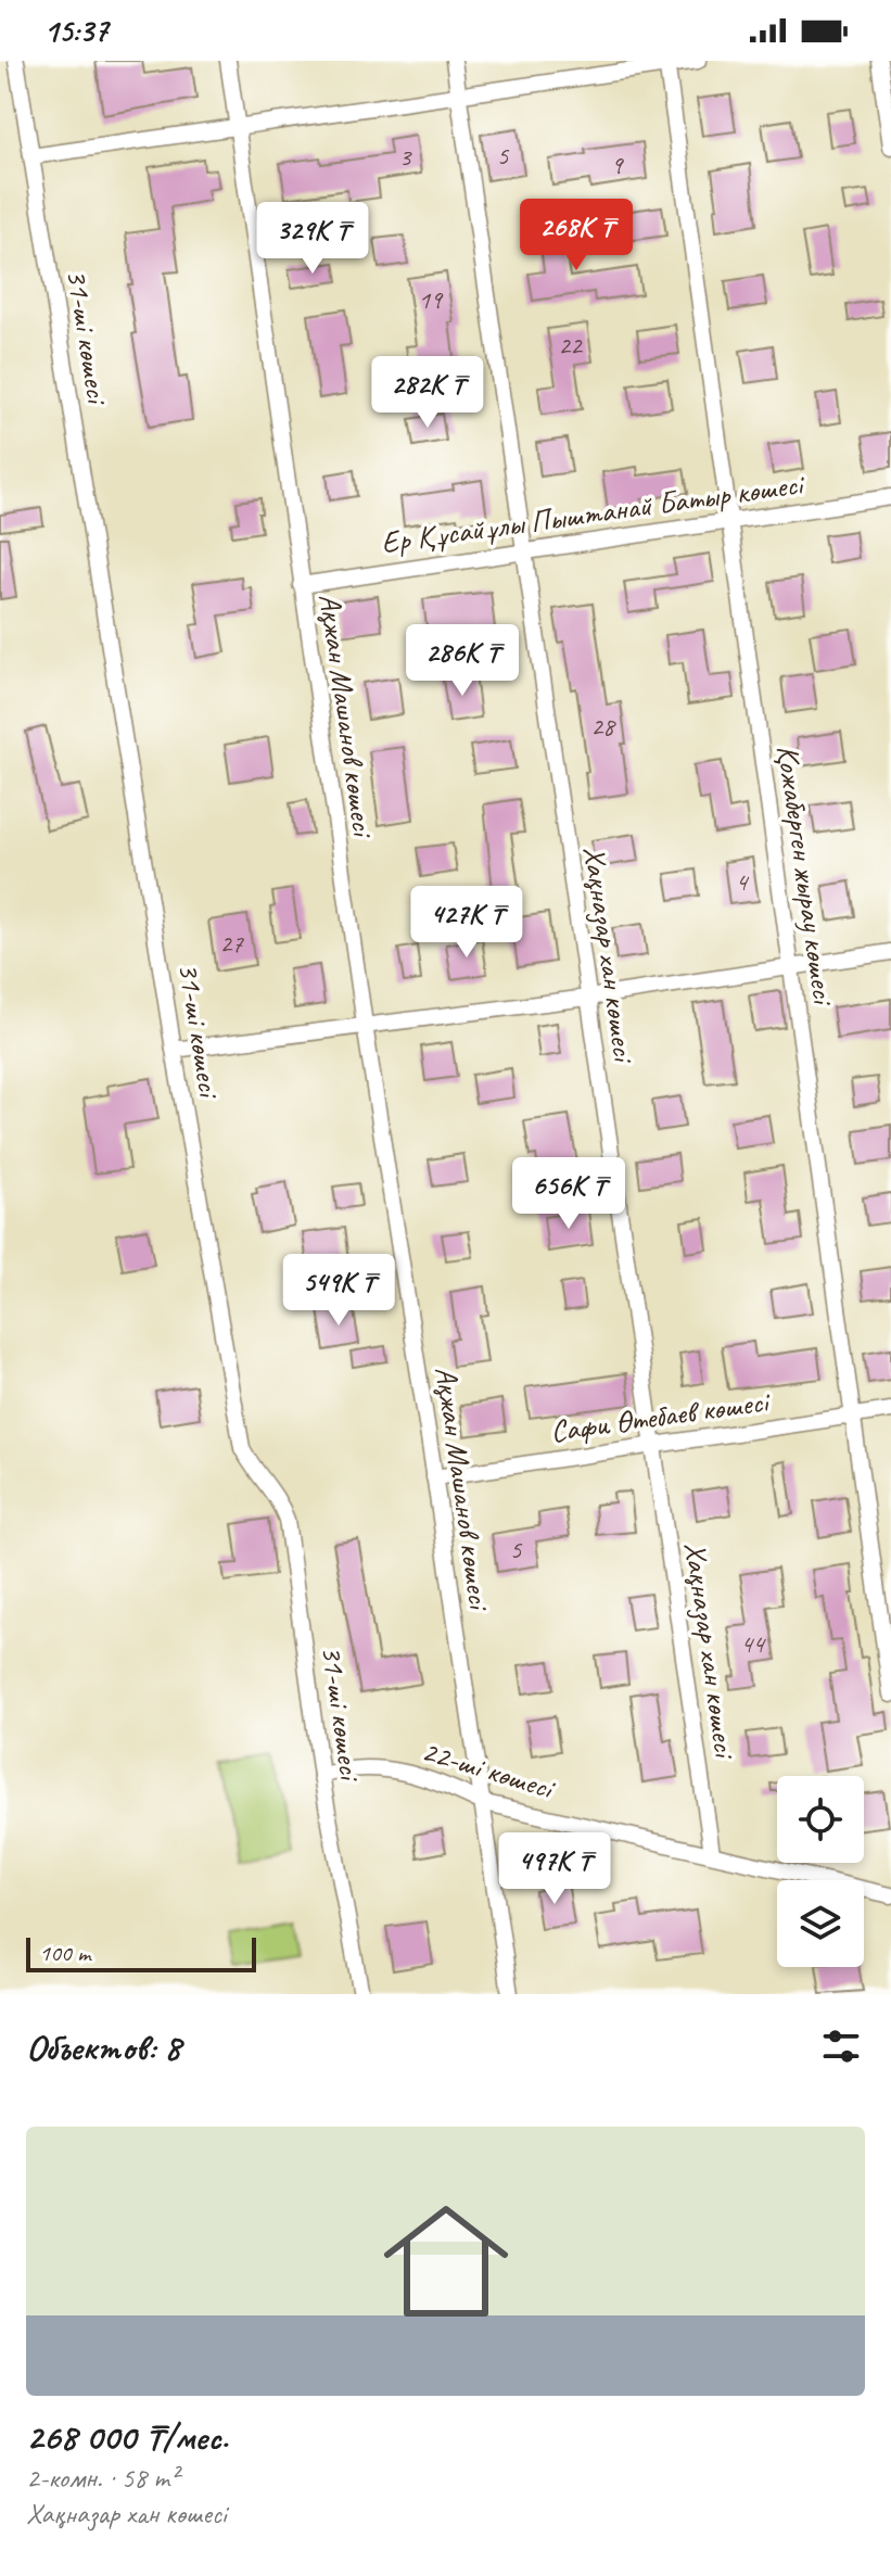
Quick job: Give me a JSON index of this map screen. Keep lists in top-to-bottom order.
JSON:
{
  "streets": {
    "street": [
      "31-ші көшесі",
      "Ер Құсайұлы Пыштанай Батыр көшесі",
      "Ақжан Машанов көшесі",
      "Қожаберген жырау көшесі",
      "Хақназар хан көшесі",
      "Сафи Өтебаев көшесі",
      "22-ші көшесі"
    ]
  },
  "crossings": [
    ["31-ші көшесі", "22-ші көшесі"],
    ["Ер Құсайұлы Пыштанай Батыр көшесі", "Ақжан Машанов көшесі"],
    ["Ер Құсайұлы Пыштанай Батыр көшесі", "Қожаберген жырау көшесі"],
    ["Ер Құсайұлы Пыштанай Батыр көшесі", "Хақназар хан көшесі"],
    ["Ақжан Машанов көшесі", "Сафи Өтебаев көшесі"],
    ["Ақжан Машанов көшесі", "22-ші көшесі"],
    ["Қожаберген жырау көшесі", "Сафи Өтебаев көшесі"],
    ["Хақназар хан көшесі", "Сафи Өтебаев көшесі"],
    ["Хақназар хан көшесі", "22-ші көшесі"]
  ],
  "house_numbers": [
    "5",
    "3",
    "9",
    "19",
    "22",
    "28",
    "4",
    "27",
    "5",
    "44"
  ],
  "scale_bar": "100 m",
  "page": {
    "status": "15:37",
    "price": [
      "268K ₸",
      "329K ₸",
      "282K ₸",
      "286K ₸",
      "427K ₸",
      "656K ₸",
      "549K ₸",
      "497K ₸"
    ],
    "scale": "100 m",
    "heading": "Объектов: 8",
    "list": [
      {
        "name": "268 000 ₸/мес.",
        "note": "2-комн. · 58 m² · Хақназар хан көшесі"
      }
    ]
  }
}
